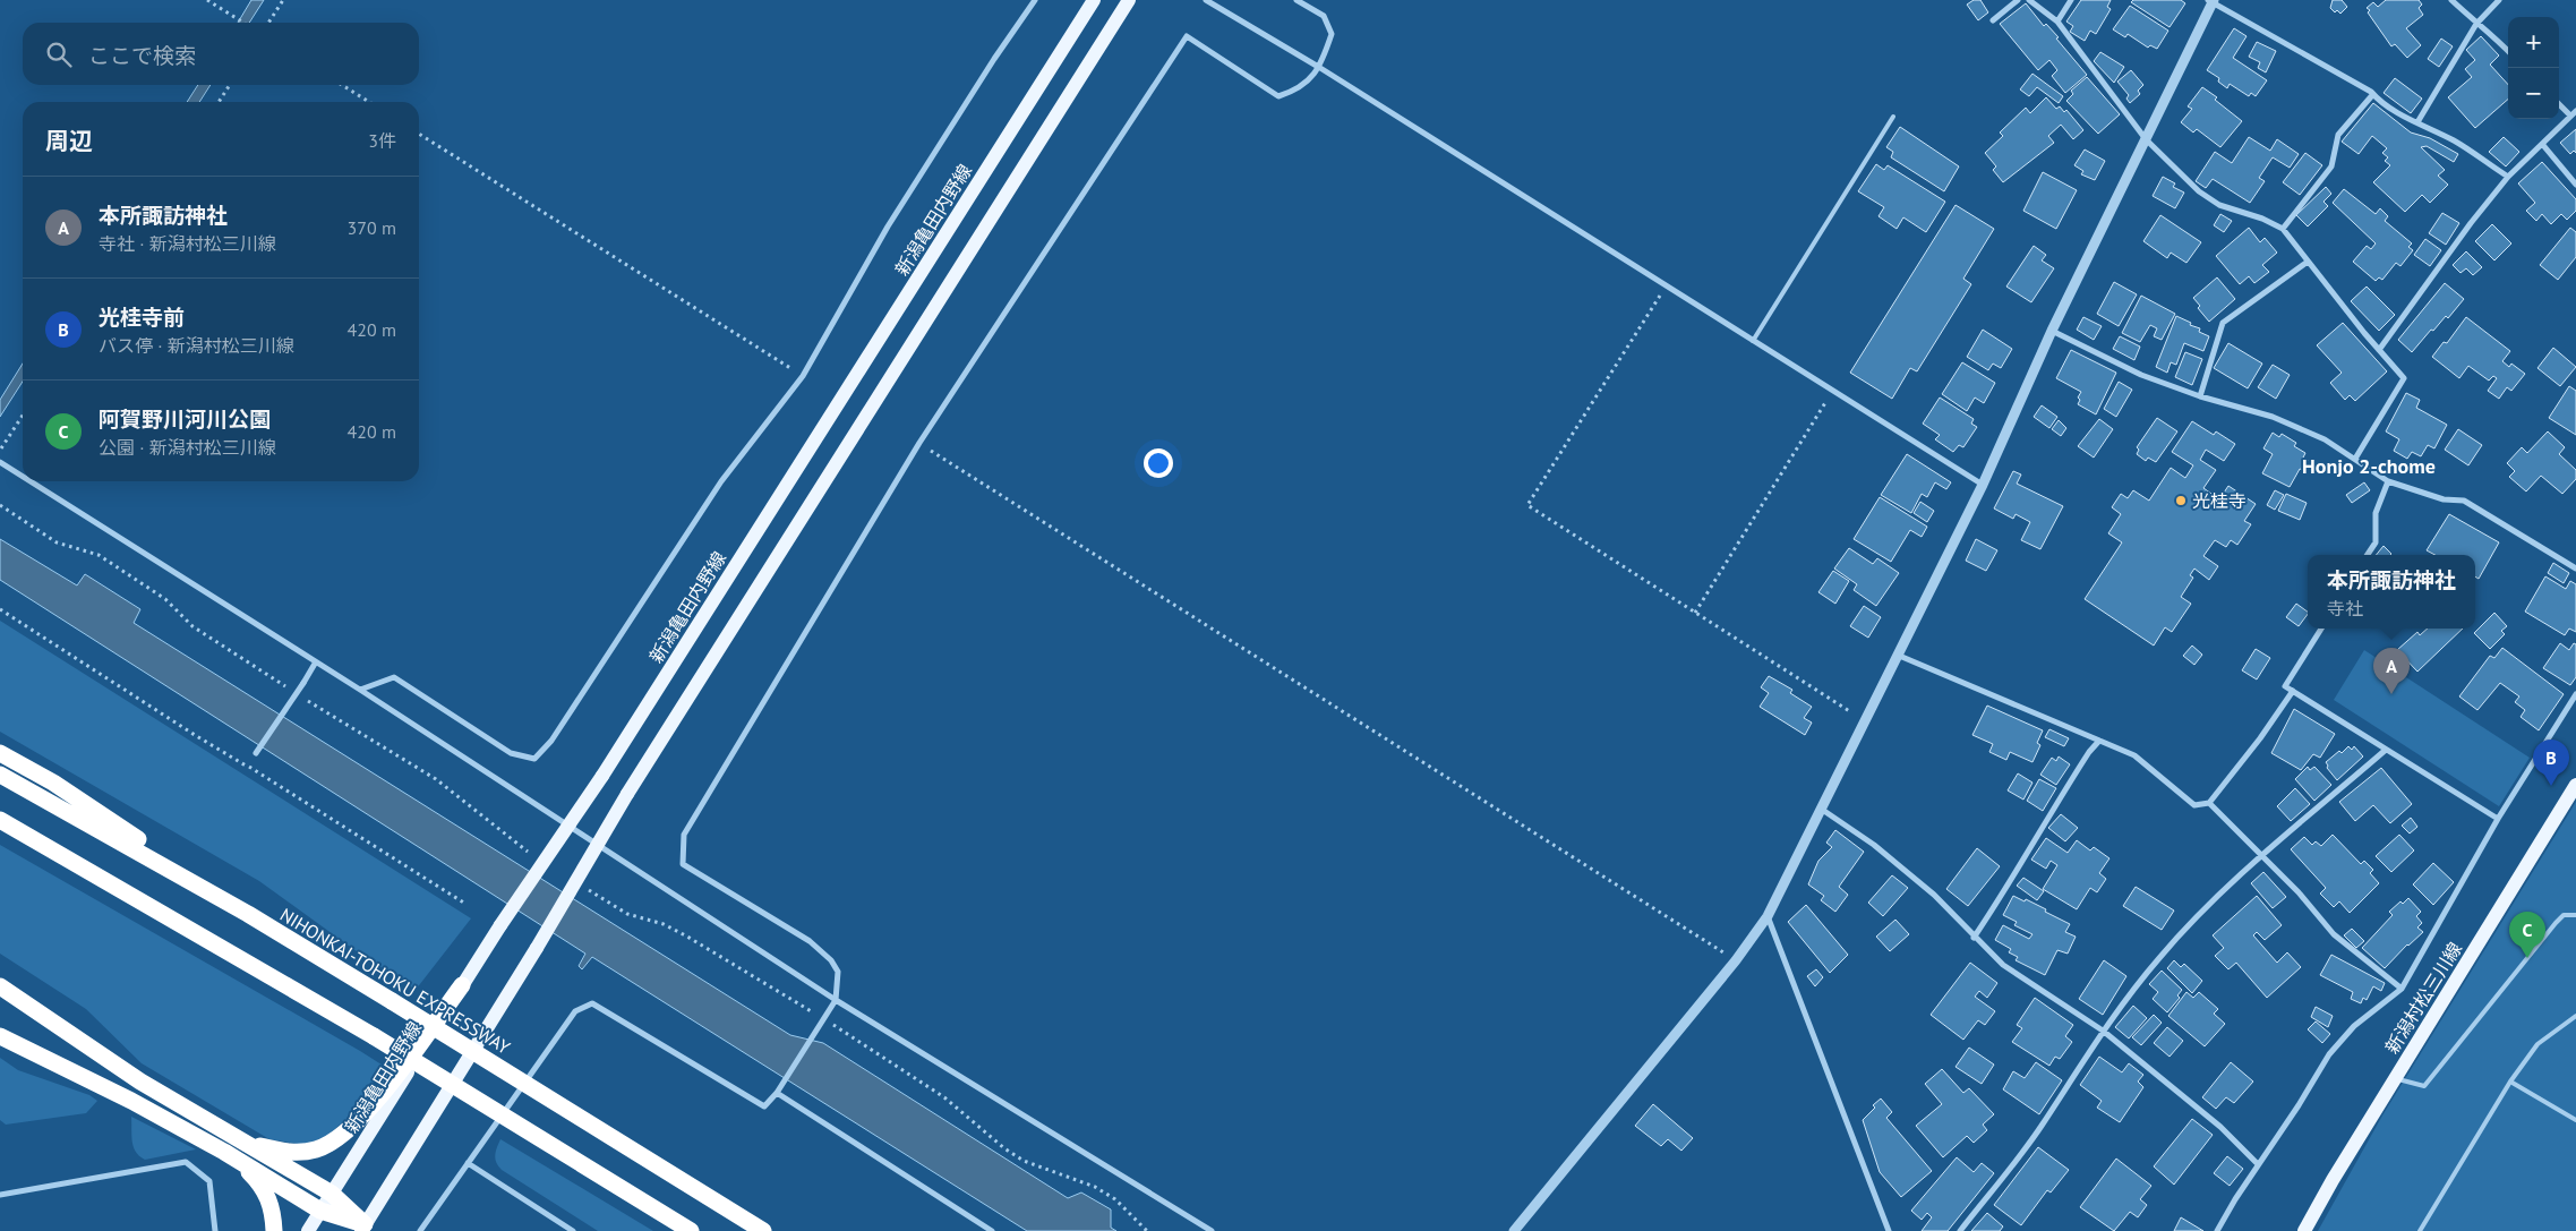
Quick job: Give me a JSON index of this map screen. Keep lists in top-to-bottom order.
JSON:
{
  "streets": {
    "highway": ["NIHONKAI-TOHOKU EXPRESSWAY"],
    "main road": ["新潟亀田内野線", "新潟村松三川線"]
  },
  "districts": ["Honjo 2-chome"],
  "places": ["光桂寺"],
  "page": {
    "map_buttons": ["+", "−"],
    "search": "ここで検索",
    "heading": ["周辺", "3件"],
    "list": [
      {
        "mark": "A",
        "name": "本所諏訪神社",
        "note": "寺社 · 新潟村松三川線",
        "value": "370 m"
      },
      {
        "mark": "B",
        "name": "光桂寺前",
        "note": "バス停 · 新潟村松三川線",
        "value": "420 m"
      },
      {
        "mark": "C",
        "name": "阿賀野川河川公園",
        "note": "公園 · 新潟村松三川線",
        "value": "420 m"
      }
    ],
    "popup": ["本所諏訪神社", "寺社"],
    "pins": ["A", "B", "C"]
  }
}
